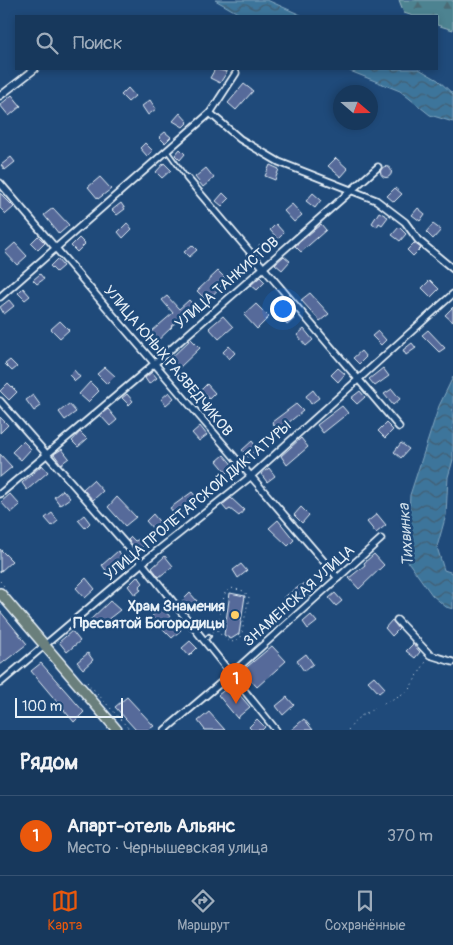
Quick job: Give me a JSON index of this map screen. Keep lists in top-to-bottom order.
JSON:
{
  "streets": {
    "street": [
      "УЛИЦА ТАНКИСТОВ",
      "УЛИЦА ЮНЫХ РАЗВЕДЧИКОВ",
      "УЛИЦА ПРОЛЕТАРСКОЙ ДИКТАТУРЫ",
      "ЗНАМЕНСКАЯ УЛИЦА"
    ]
  },
  "crossings": [
    ["УЛИЦА ТАНКИСТОВ", "УЛИЦА ЮНЫХ РАЗВЕДЧИКОВ"],
    ["УЛИЦА ЮНЫХ РАЗВЕДЧИКОВ", "УЛИЦА ПРОЛЕТАРСКОЙ ДИКТАТУРЫ"],
    ["УЛИЦА ЮНЫХ РАЗВЕДЧИКОВ", "ЗНАМЕНСКАЯ УЛИЦА"]
  ],
  "water": ["Тихвинка"],
  "places": ["Храм Знамения Пресвятой Богородицы"],
  "scale_bar": "100 m",
  "north": "right",
  "page": {
    "search": "Поиск",
    "pins": "1",
    "scale": "100 m",
    "heading": "Рядом",
    "list": [
      {
        "mark": "1",
        "name": "Апарт-отель Альянс",
        "note": "Место · Чернышевская улица",
        "value": "370 m"
      }
    ],
    "nav": ["Карта", "Маршрут", "Сохранённые"]
  }
}
